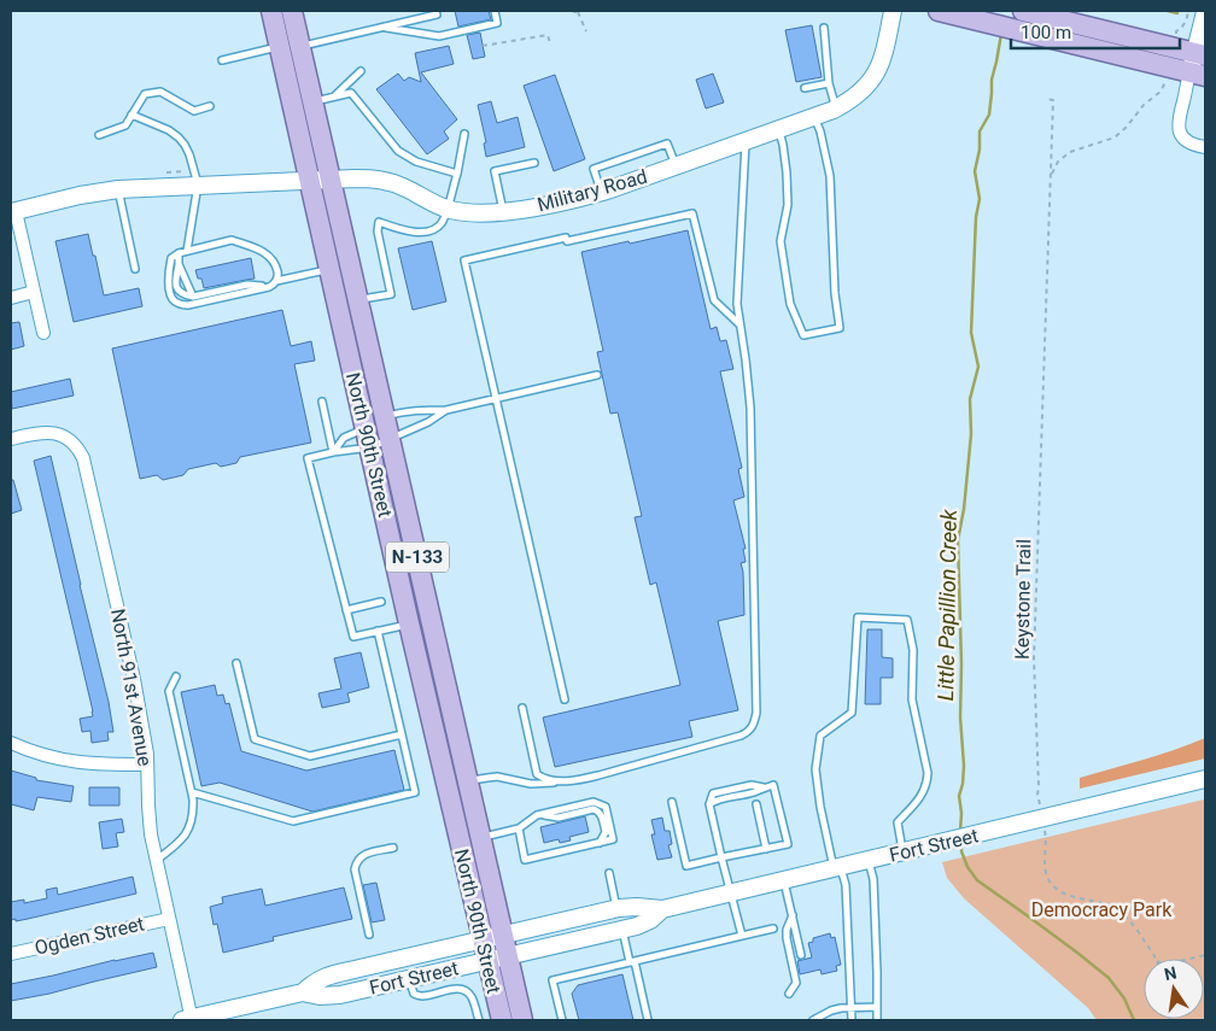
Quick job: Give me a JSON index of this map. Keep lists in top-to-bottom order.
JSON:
{
  "streets": {
    "main road": [
      "Military Road",
      "North 90th Street",
      "N-133",
      "Fort Street"
    ],
    "street": ["North 91st Avenue", "Ogden Street"],
    "path": ["Keystone Trail"]
  },
  "crossings": [
    ["Military Road", "North 90th Street"],
    ["North 90th Street", "Fort Street"],
    ["Keystone Trail", "Fort Street"],
    ["North 91st Avenue", "Fort Street"],
    ["North 91st Avenue", "Ogden Street"]
  ],
  "water": ["Little Papillion Creek"],
  "parks": ["Democracy Park"],
  "scale_bar": "100 m",
  "north": "top"
}
